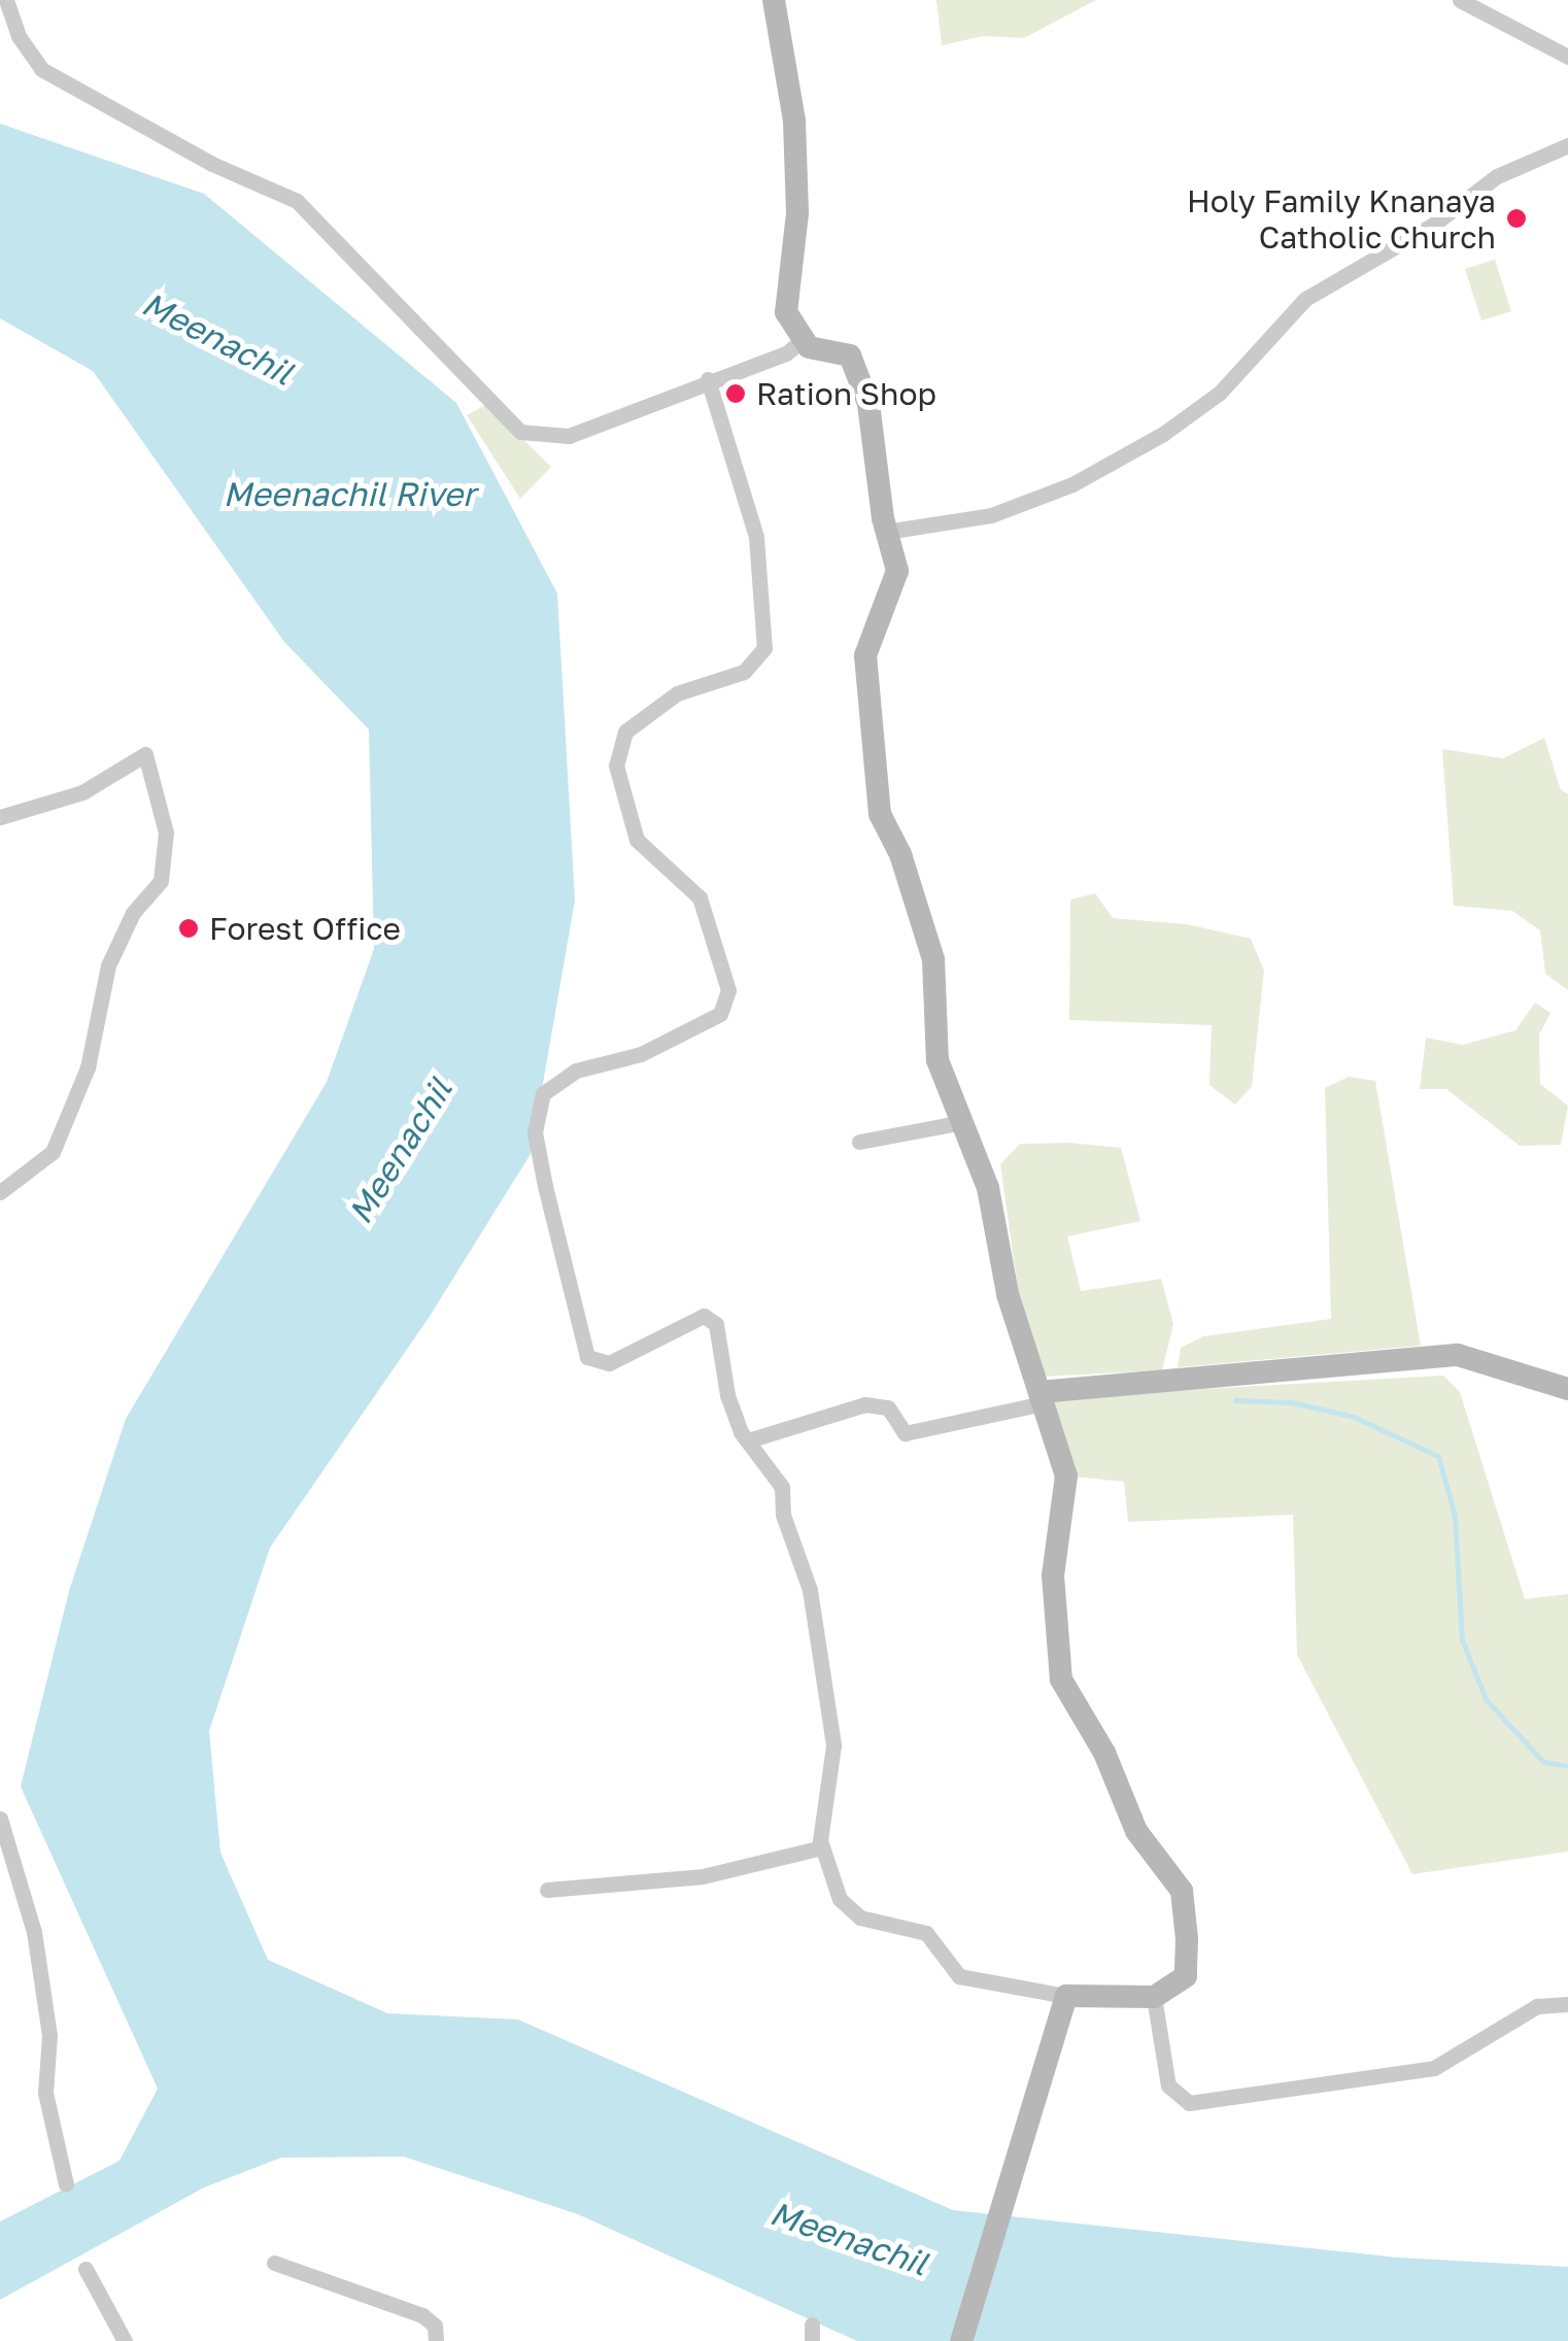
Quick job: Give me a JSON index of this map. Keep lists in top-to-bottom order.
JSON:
{
  "water": ["Meenachil", "Meenachil River"],
  "places": ["Holy Family Knanaya Catholic Church", "Ration Shop", "Forest Office"]
}
